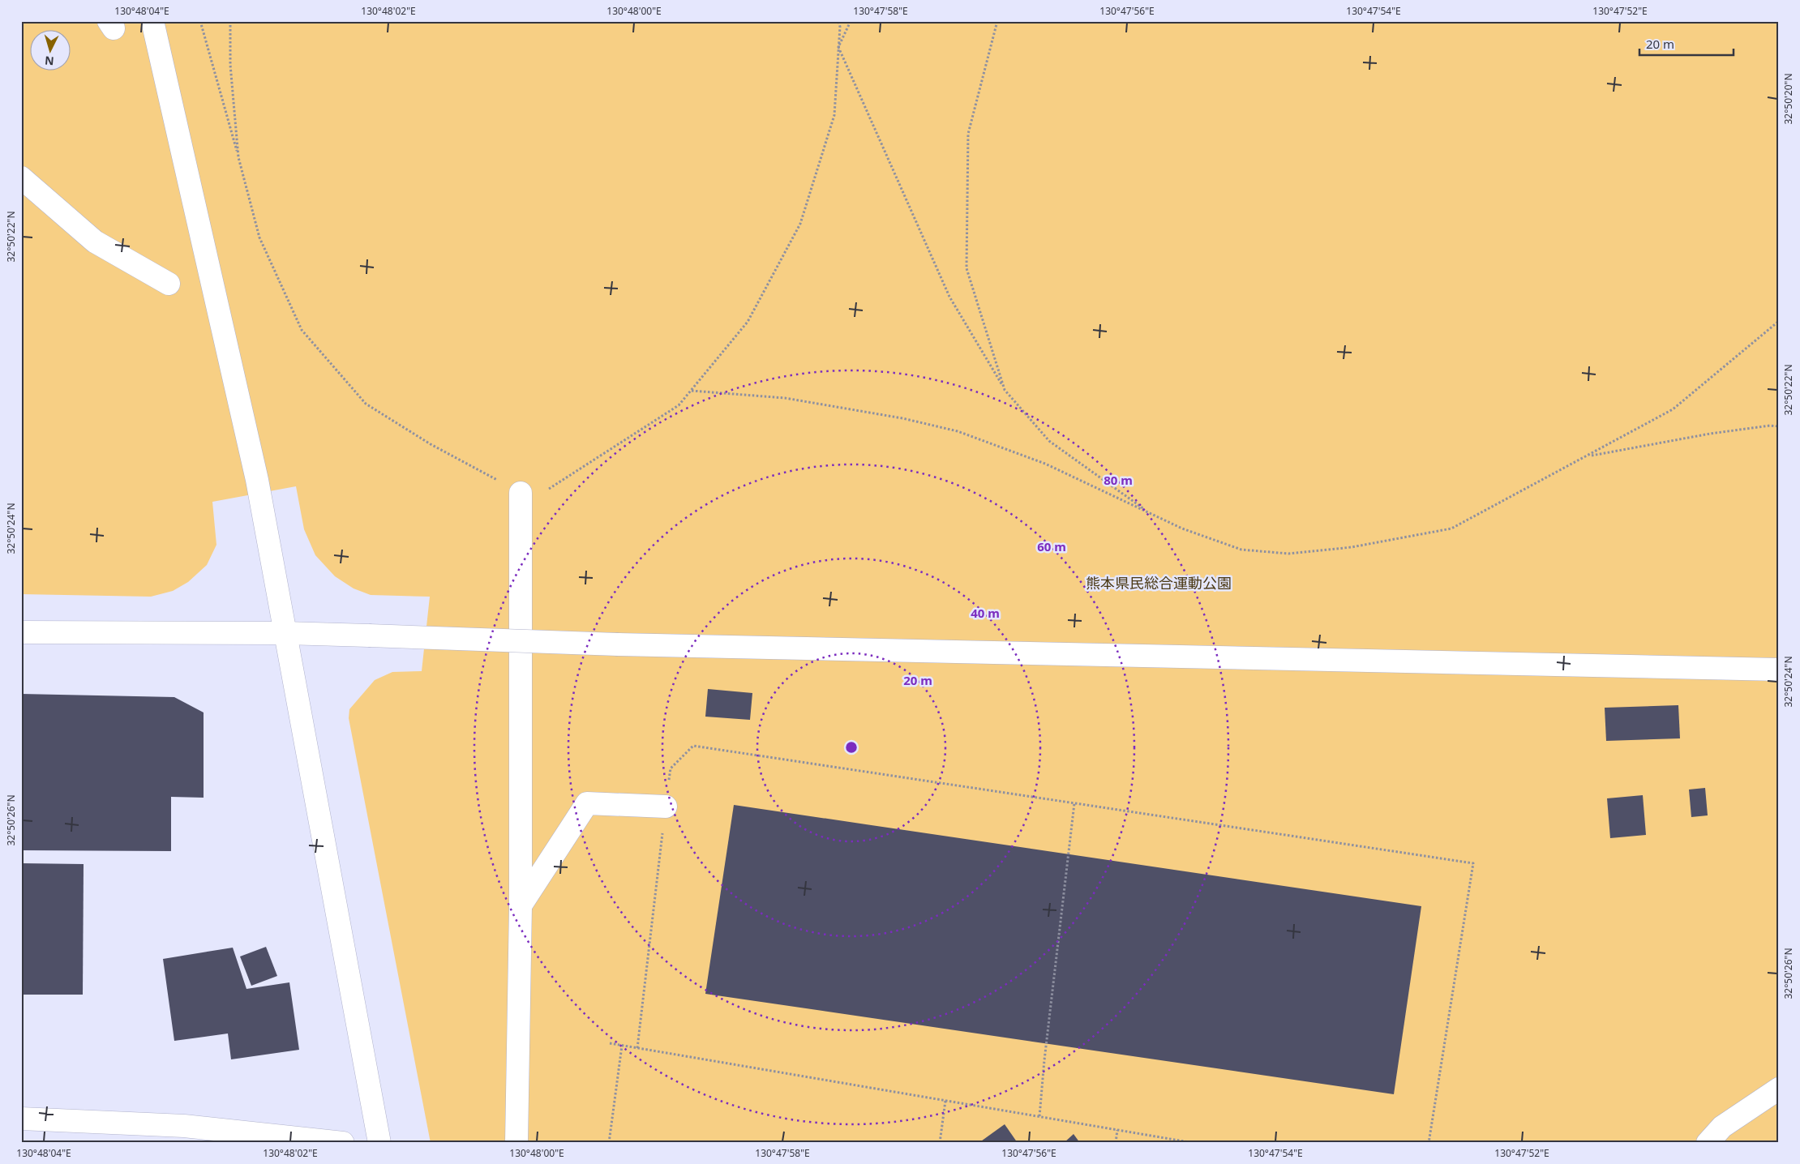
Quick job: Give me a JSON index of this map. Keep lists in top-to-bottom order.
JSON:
{
  "parks": ["熊本県民総合運動公園"],
  "scale_bar": "20 m",
  "north": "bottom",
  "coordinates": [
    "130°48'04\"E",
    "130°48'02\"E",
    "130°48'00\"E",
    "130°47'58\"E",
    "130°47'56\"E",
    "130°47'54\"E",
    "130°47'52\"E",
    "32°50'20\"N",
    "32°50'22\"N",
    "32°50'24\"N",
    "32°50'26\"N"
  ],
  "rings": [
    "80 m",
    "60 m",
    "40 m",
    "20 m"
  ]
}
